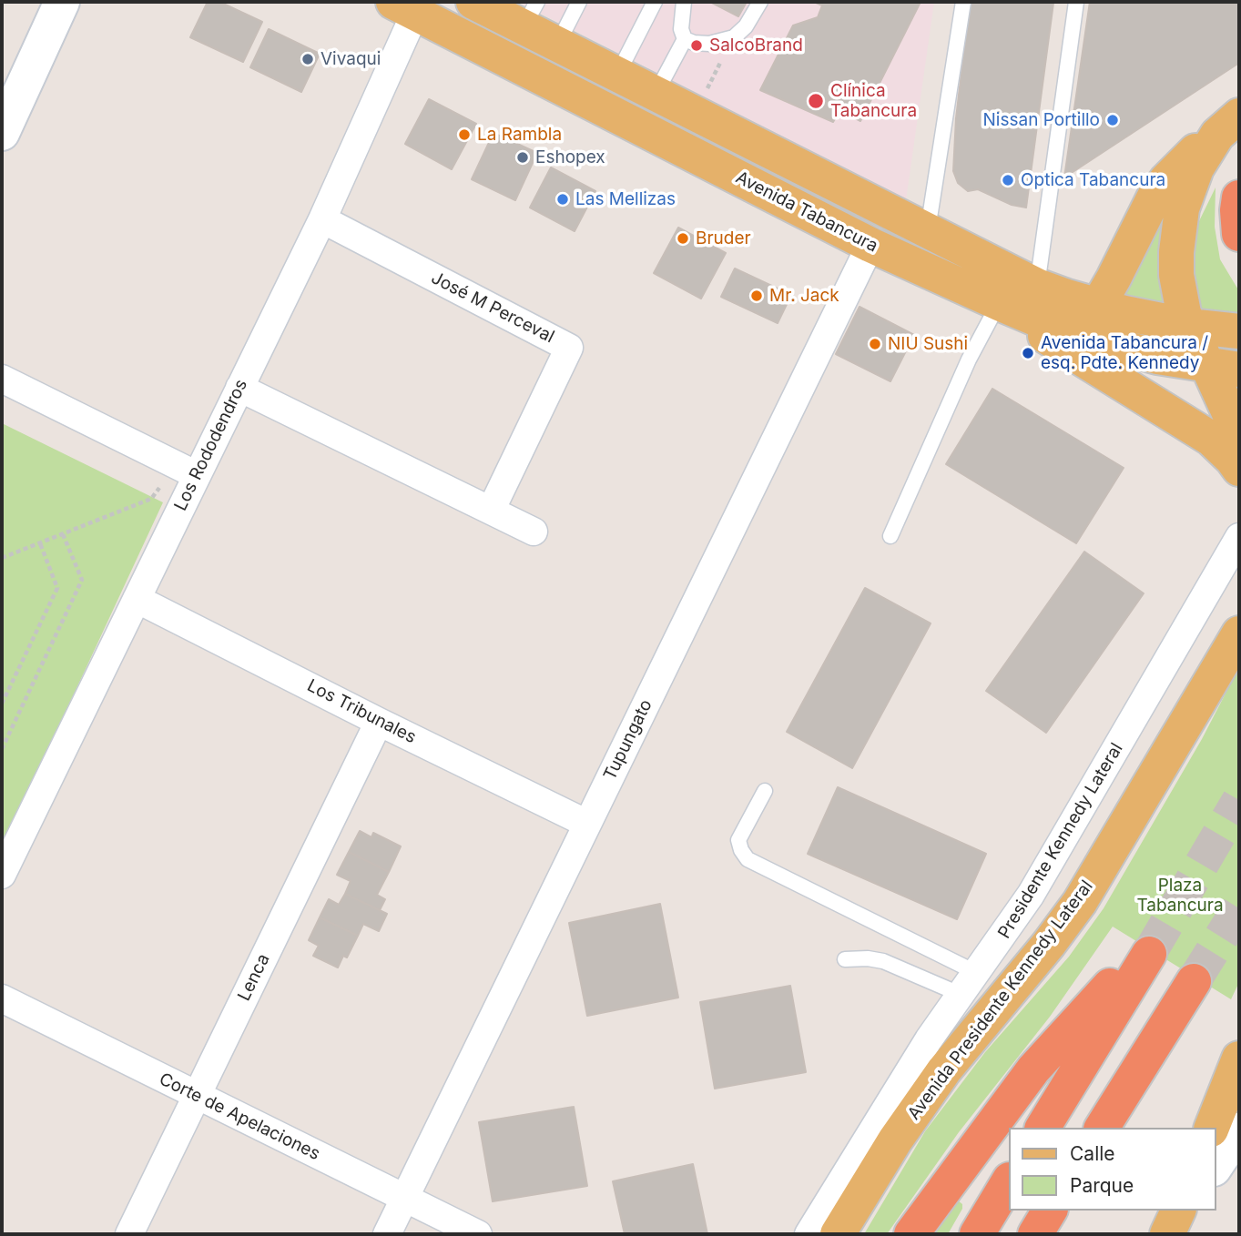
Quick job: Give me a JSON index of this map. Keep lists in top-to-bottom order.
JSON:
{
  "streets": {
    "main road": ["Avenida Tabancura", "Avenida Presidente Kennedy Lateral"],
    "street": [
      "José M Perceval",
      "Los Rododendros",
      "Los Tribunales",
      "Tupungato",
      "Presidente Kennedy Lateral",
      "Lenca",
      "Corte de Apelaciones"
    ]
  },
  "crossings": [
    ["Avenida Tabancura", "Los Rododendros"],
    ["Avenida Tabancura", "Tupungato"],
    ["José M Perceval", "Los Rododendros"],
    ["Los Rododendros", "Los Tribunales"],
    ["Los Tribunales", "Tupungato"],
    ["Los Tribunales", "Lenca"],
    ["Tupungato", "Corte de Apelaciones"],
    ["Lenca", "Corte de Apelaciones"]
  ],
  "parks": ["Plaza Tabancura"],
  "places": [
    "SalcoBrand",
    "Vivaqui",
    "Clínica Tabancura",
    "Nissan Portillo",
    "La Rambla",
    "Eshopex",
    "Optica Tabancura",
    "Las Mellizas",
    "Bruder",
    "Mr. Jack",
    "NIU Sushi",
    "Avenida Tabancura / esq. Pdte. Kennedy"
  ],
  "legend": ["Calle", "Parque"]
}
